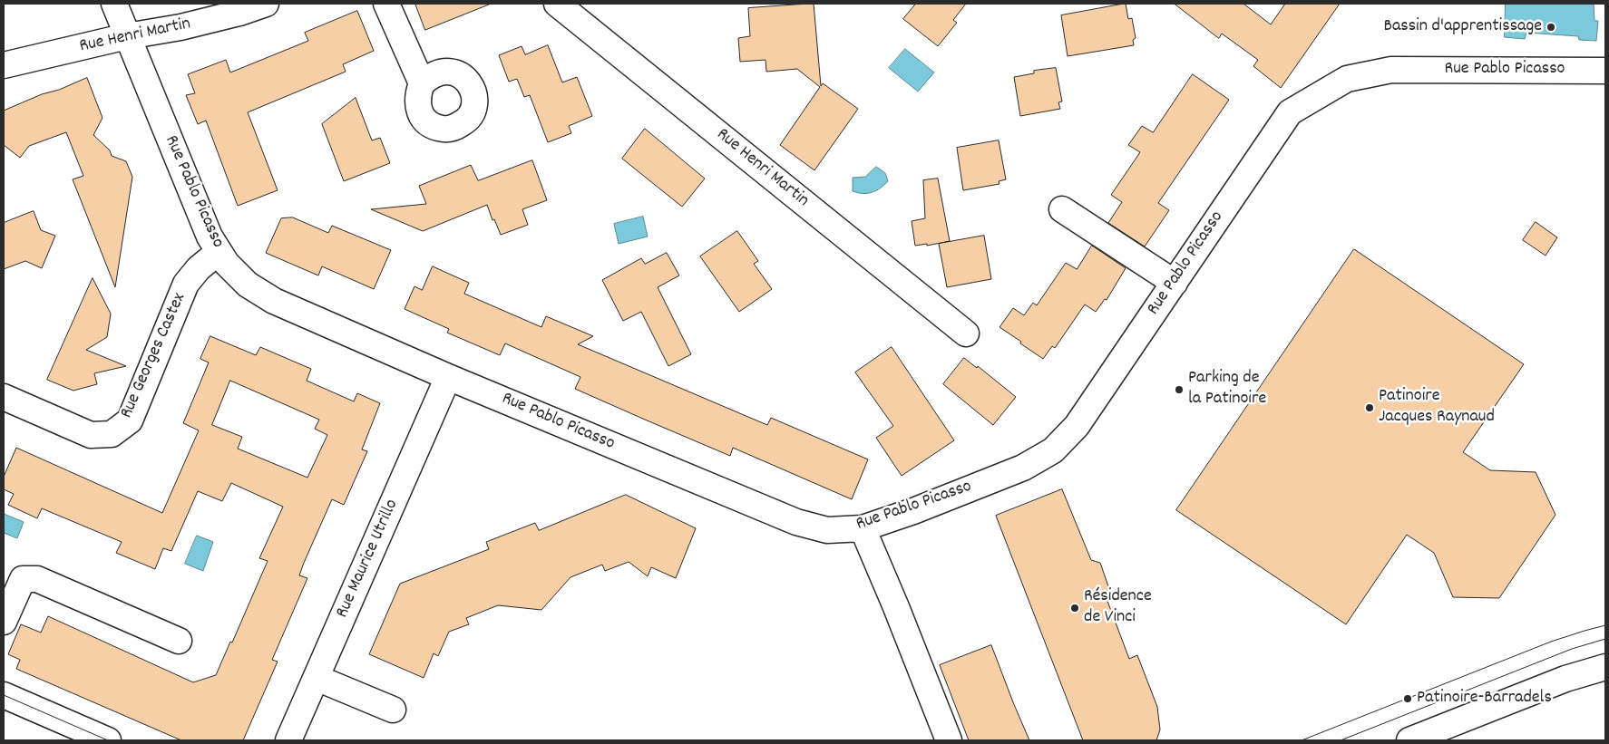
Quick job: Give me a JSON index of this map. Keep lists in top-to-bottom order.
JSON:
{
  "streets": {
    "street": [
      "Rue Henri Martin",
      "Rue Pablo Picasso",
      "Rue Georges Castex",
      "Rue Maurice Utrillo"
    ]
  },
  "crossings": [
    ["Rue Henri Martin", "Rue Pablo Picasso"],
    ["Rue Pablo Picasso", "Rue Georges Castex"],
    ["Rue Pablo Picasso", "Rue Maurice Utrillo"]
  ],
  "places": [
    "Bassin d'apprentissage",
    "Parking de la Patinoire",
    "Patinoire Jacques Raynaud",
    "Résidence de Vinci",
    "Patinoire-Barradels"
  ]
}
